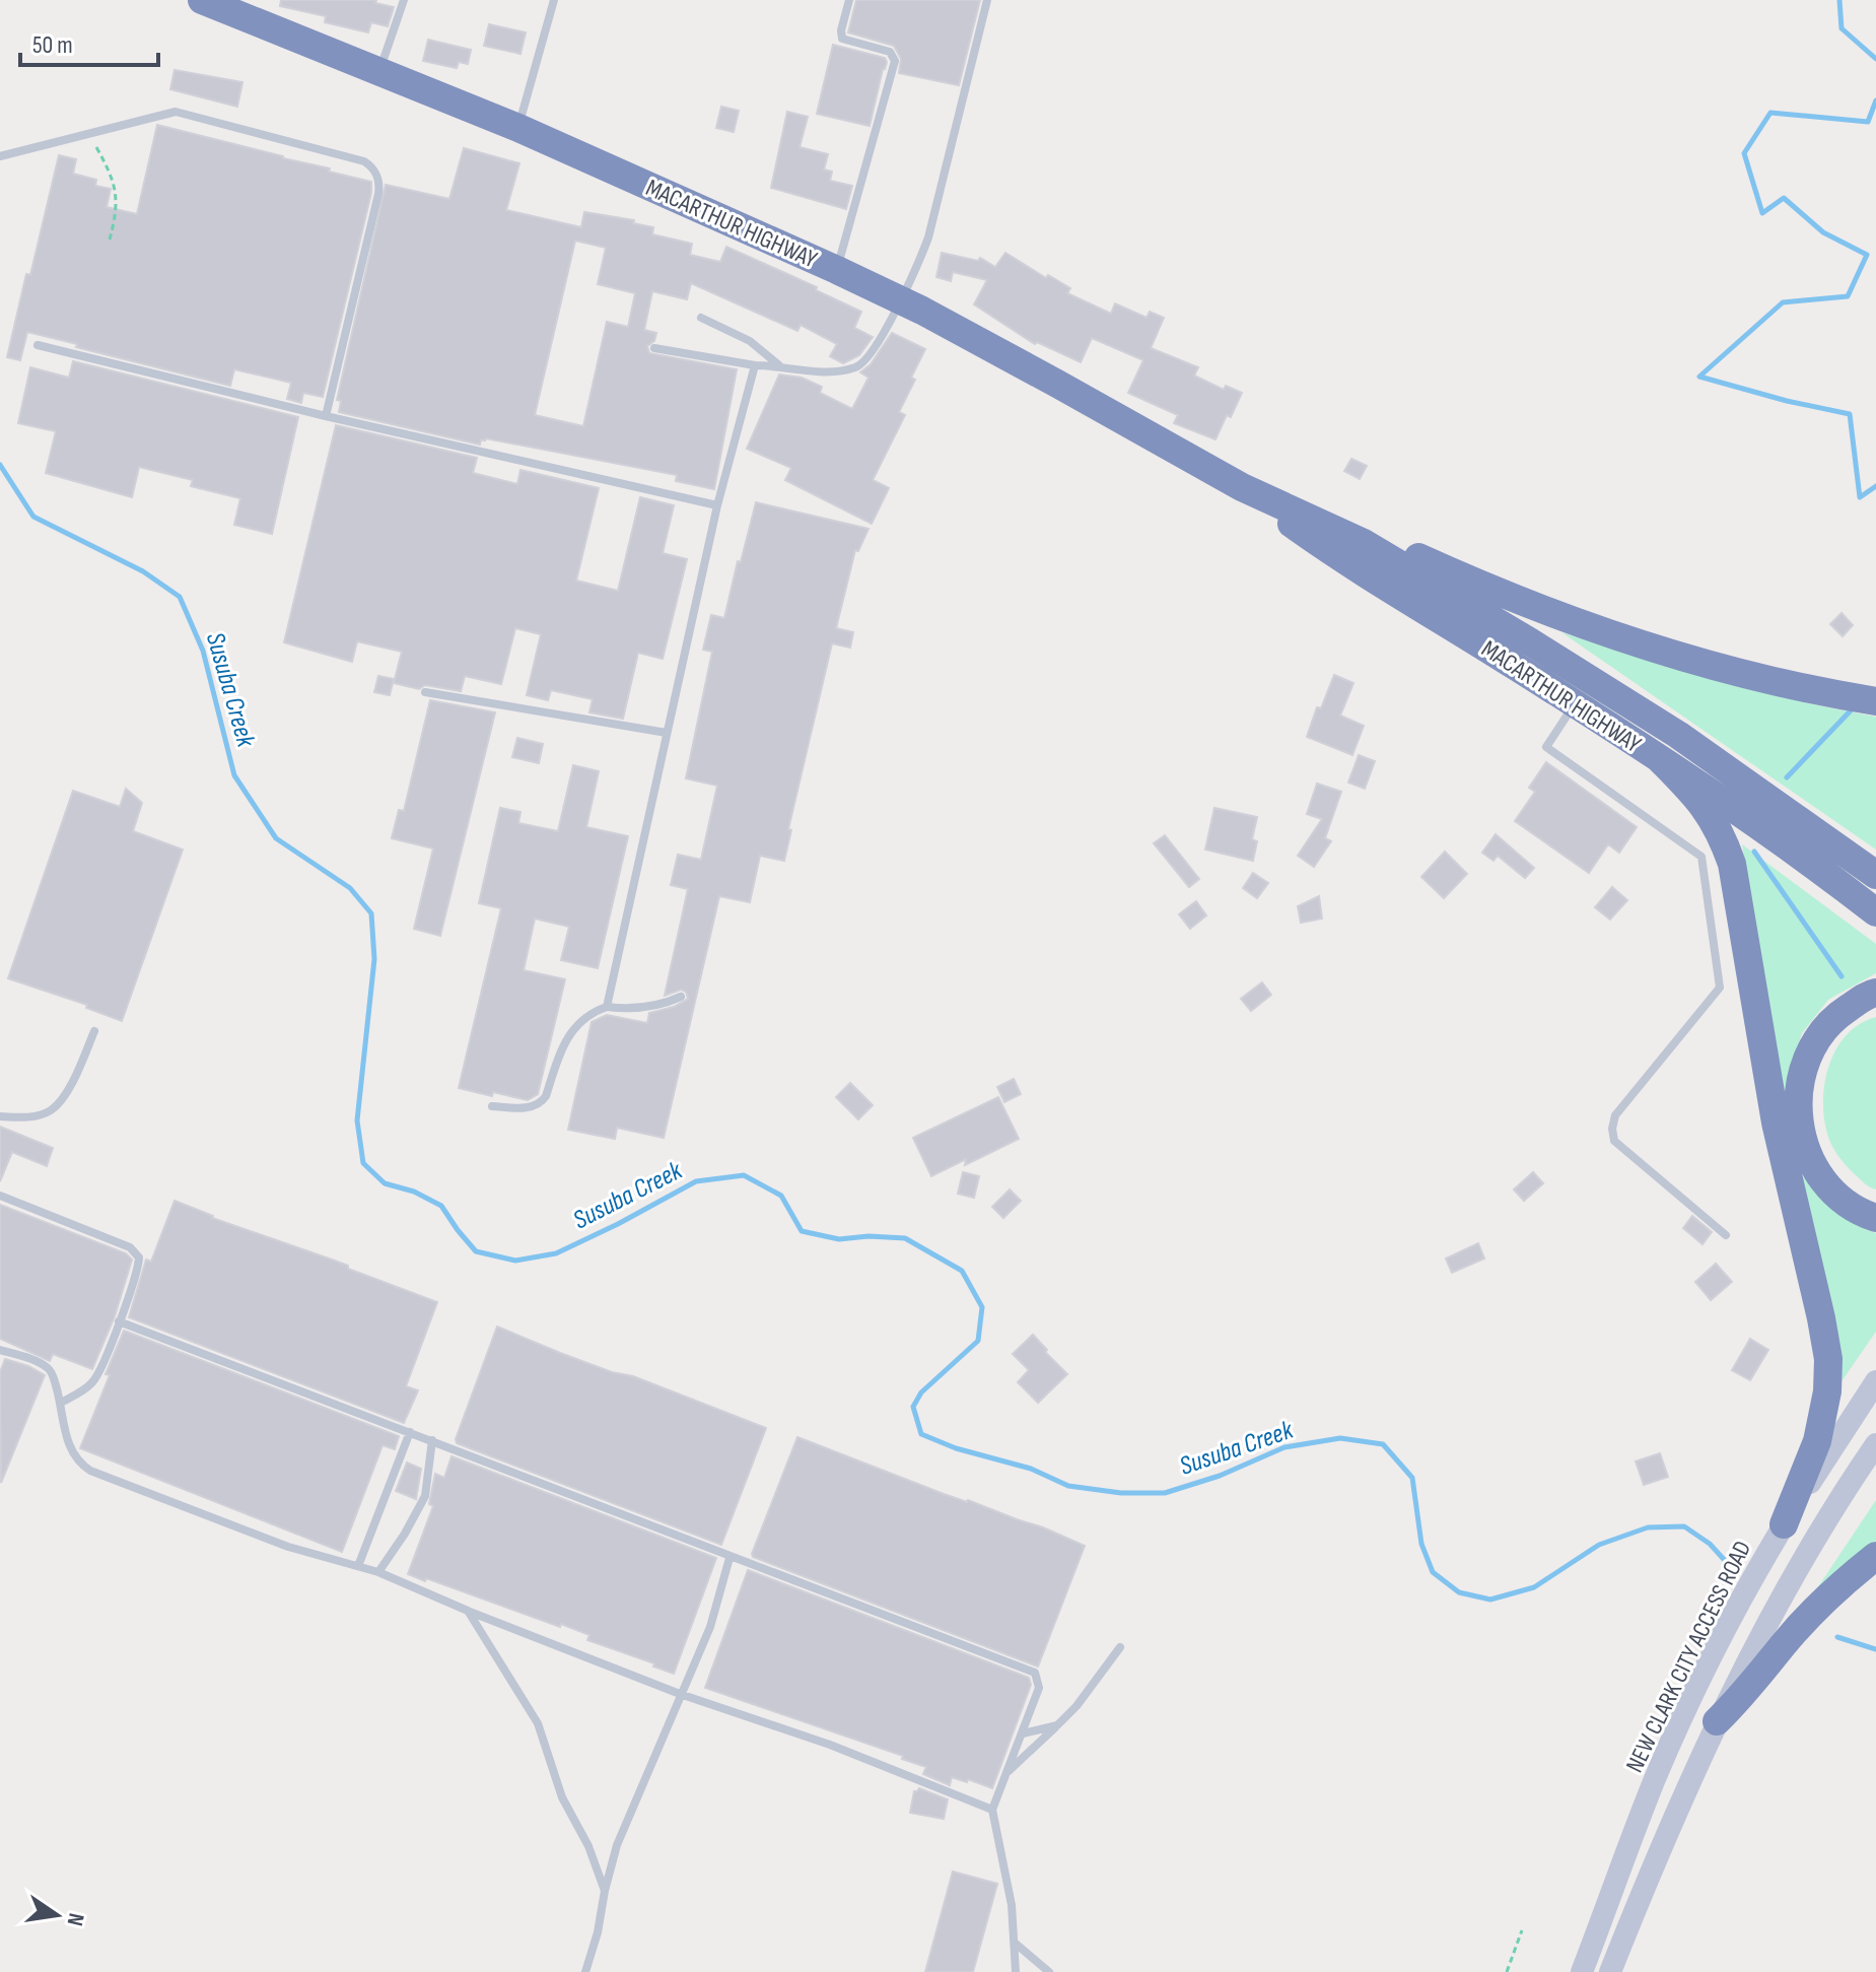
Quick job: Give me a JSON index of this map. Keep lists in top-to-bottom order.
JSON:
{
  "streets": {
    "highway": ["MACARTHUR HIGHWAY"],
    "main road": ["NEW CLARK CITY ACCESS ROAD"]
  },
  "water": ["Susuba Creek"],
  "scale_bar": "50 m",
  "north": "right"
}
